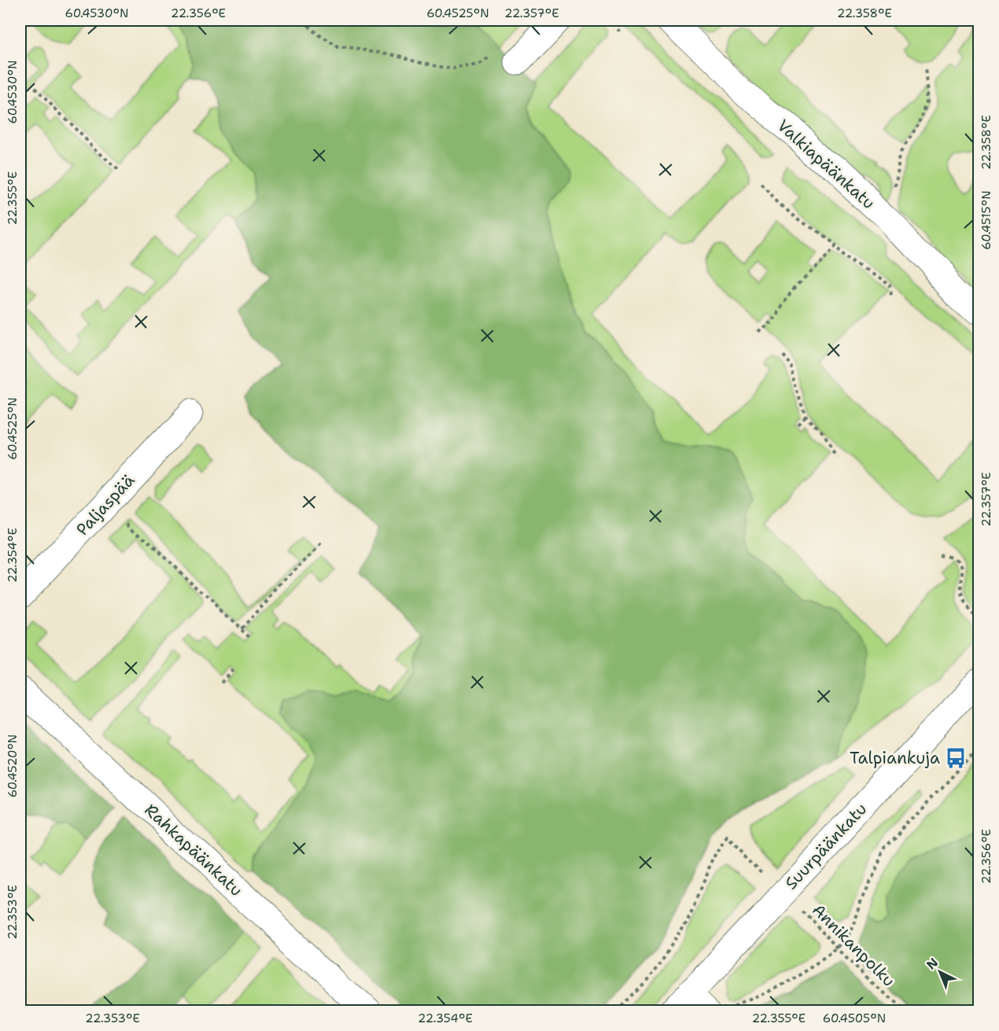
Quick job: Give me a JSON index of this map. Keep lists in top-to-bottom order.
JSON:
{
  "streets": {
    "street": [
      "Valkiapäänkatu",
      "Paljaspää",
      "Suurpäänkatu",
      "Rahkapäänkatu"
    ],
    "path": ["Annikanpolku"]
  },
  "places": {
    "bus stop": ["Talpiankuja"]
  },
  "north": "top left",
  "coordinates": [
    "60.4530°N",
    "22.356°E",
    "60.4525°N",
    "22.357°E",
    "22.358°E",
    "22.355°E",
    "60.4515°N",
    "22.354°E",
    "60.4520°N",
    "22.353°E",
    "60.4505°N"
  ]
}
